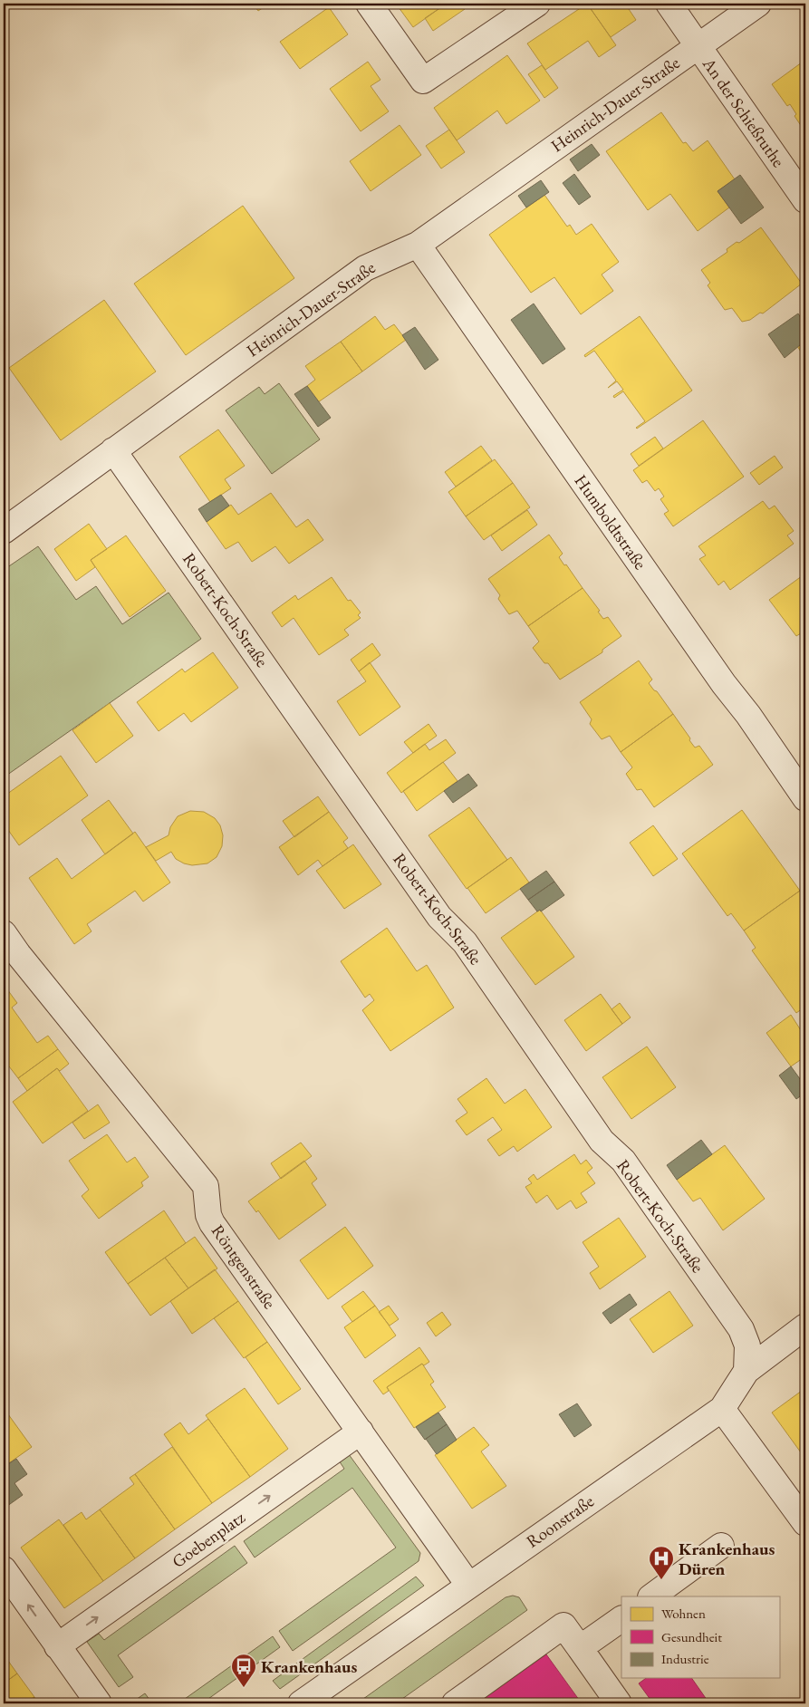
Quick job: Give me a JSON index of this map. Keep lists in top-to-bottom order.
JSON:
{
  "streets": {
    "street": [
      "Heinrich-Dauer-Straße",
      "An der Schießruthe",
      "Humboldtstraße",
      "Robert-Koch-Straße",
      "Röntgenstraße",
      "Roonstraße",
      "Goebenplatz"
    ]
  },
  "crossings": [
    ["Heinrich-Dauer-Straße", "An der Schießruthe"],
    ["Heinrich-Dauer-Straße", "Humboldtstraße"],
    ["Heinrich-Dauer-Straße", "Robert-Koch-Straße"],
    ["Robert-Koch-Straße", "Roonstraße"],
    ["Röntgenstraße", "Roonstraße"],
    ["Röntgenstraße", "Goebenplatz"]
  ],
  "one_way": ["Goebenplatz"],
  "places": {
    "hospital": ["Krankenhaus Düren"],
    "bus stop": ["Krankenhaus"]
  },
  "legend": ["Wohnen", "Gesundheit", "Industrie"]
}
